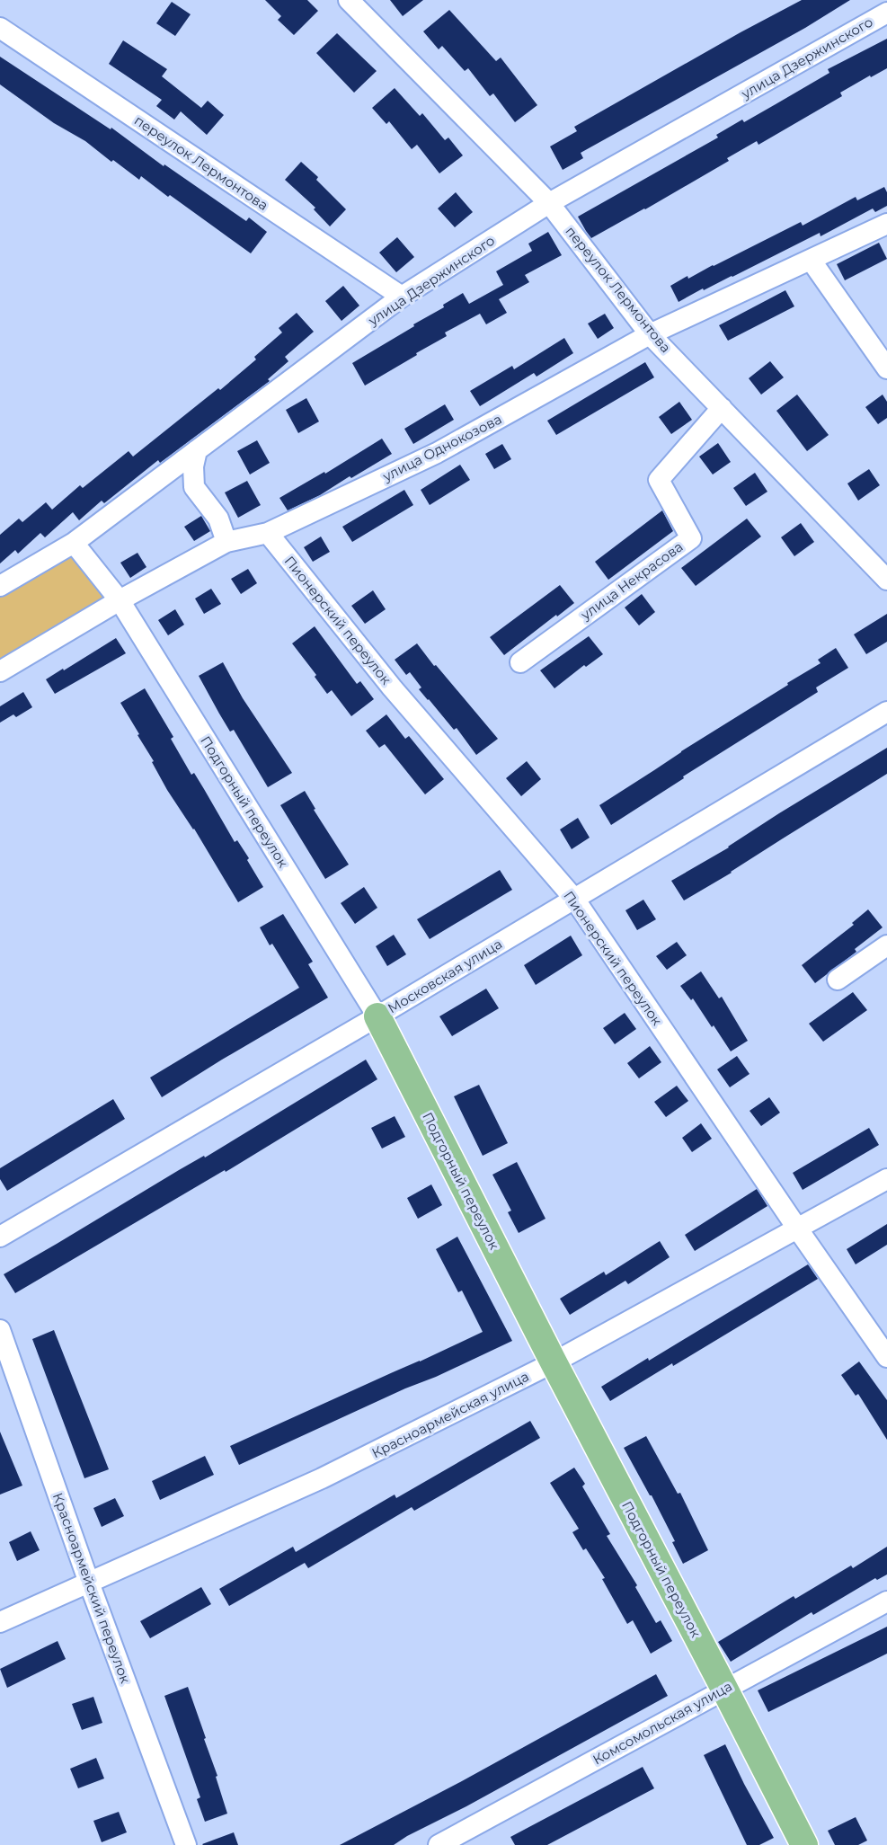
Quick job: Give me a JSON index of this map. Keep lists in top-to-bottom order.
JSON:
{
  "streets": {
    "main road": ["Подгорный переулок"],
    "street": [
      "улица Дзержинского",
      "переулок Лермонтова",
      "улица Однокозова",
      "улица Некрасова",
      "Пионерский переулок",
      "Московская улица",
      "Красноармейская улица",
      "Красноармейский переулок",
      "Комсомольская улица"
    ]
  },
  "crossings": [
    ["улица Дзержинского", "переулок Лермонтова"],
    ["улица Дзержинского", "Подгорный переулок"],
    ["переулок Лермонтова", "улица Однокозова"],
    ["переулок Лермонтова", "улица Некрасова"],
    ["улица Однокозова", "Пионерский переулок"],
    ["улица Однокозова", "Подгорный переулок"],
    ["Пионерский переулок", "Московская улица"],
    ["Пионерский переулок", "Красноармейская улица"],
    ["Подгорный переулок", "Московская улица"],
    ["Подгорный переулок", "Красноармейская улица"],
    ["Подгорный переулок", "Комсомольская улица"],
    ["Красноармейская улица", "Красноармейский переулок"]
  ]
}
